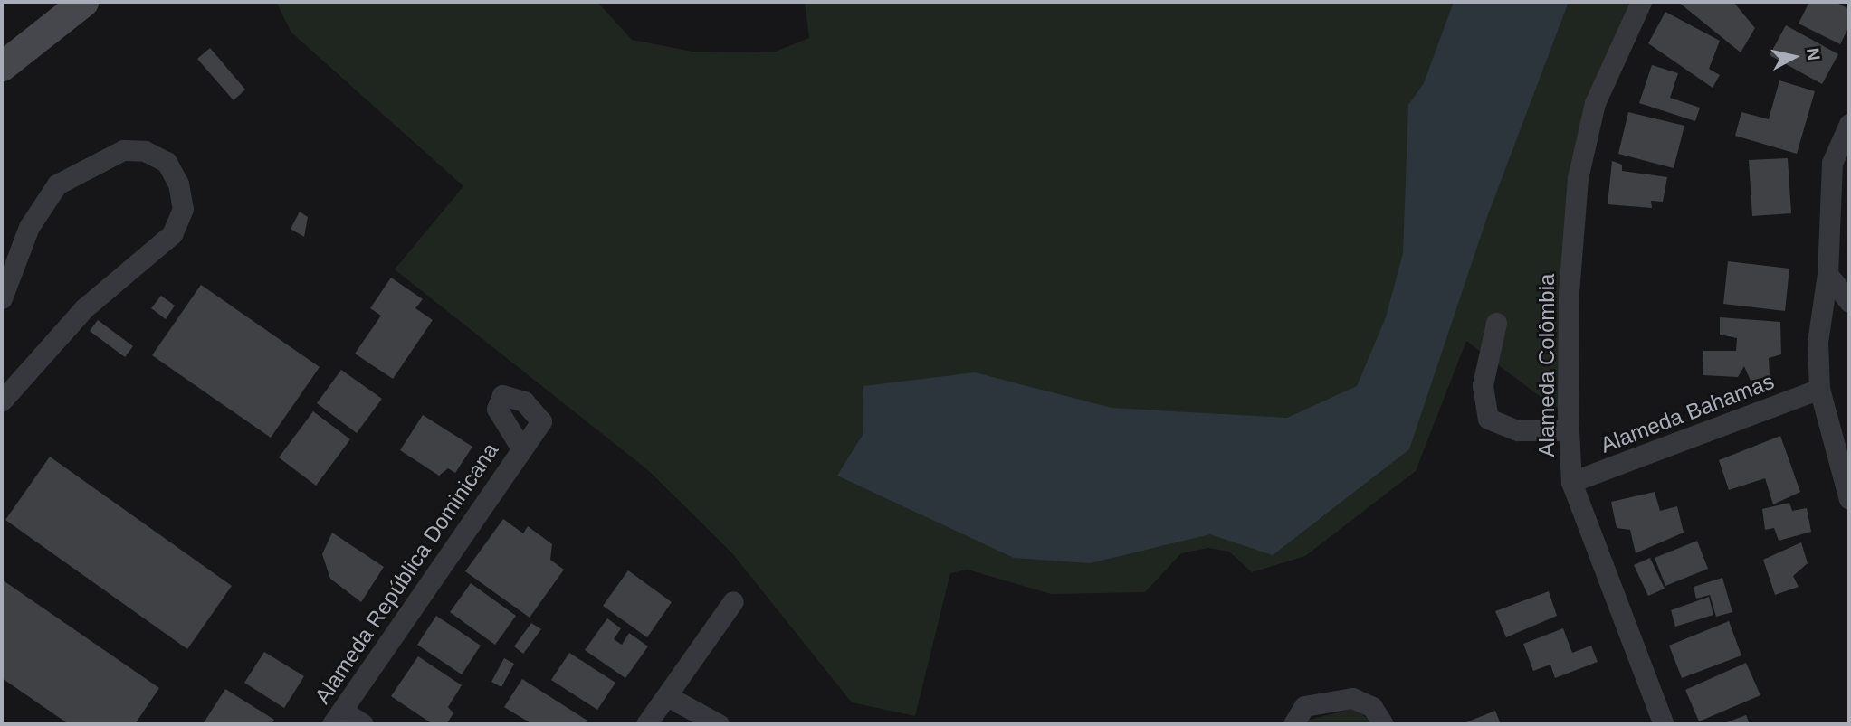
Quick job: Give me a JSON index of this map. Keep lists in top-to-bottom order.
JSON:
{
  "streets": {
    "street": ["Alameda Colômbia", "Alameda Bahamas", "Alameda República Dominicana"]
  },
  "crossings": [
    ["Alameda Colômbia", "Alameda Bahamas"]
  ],
  "north": "right"
}
